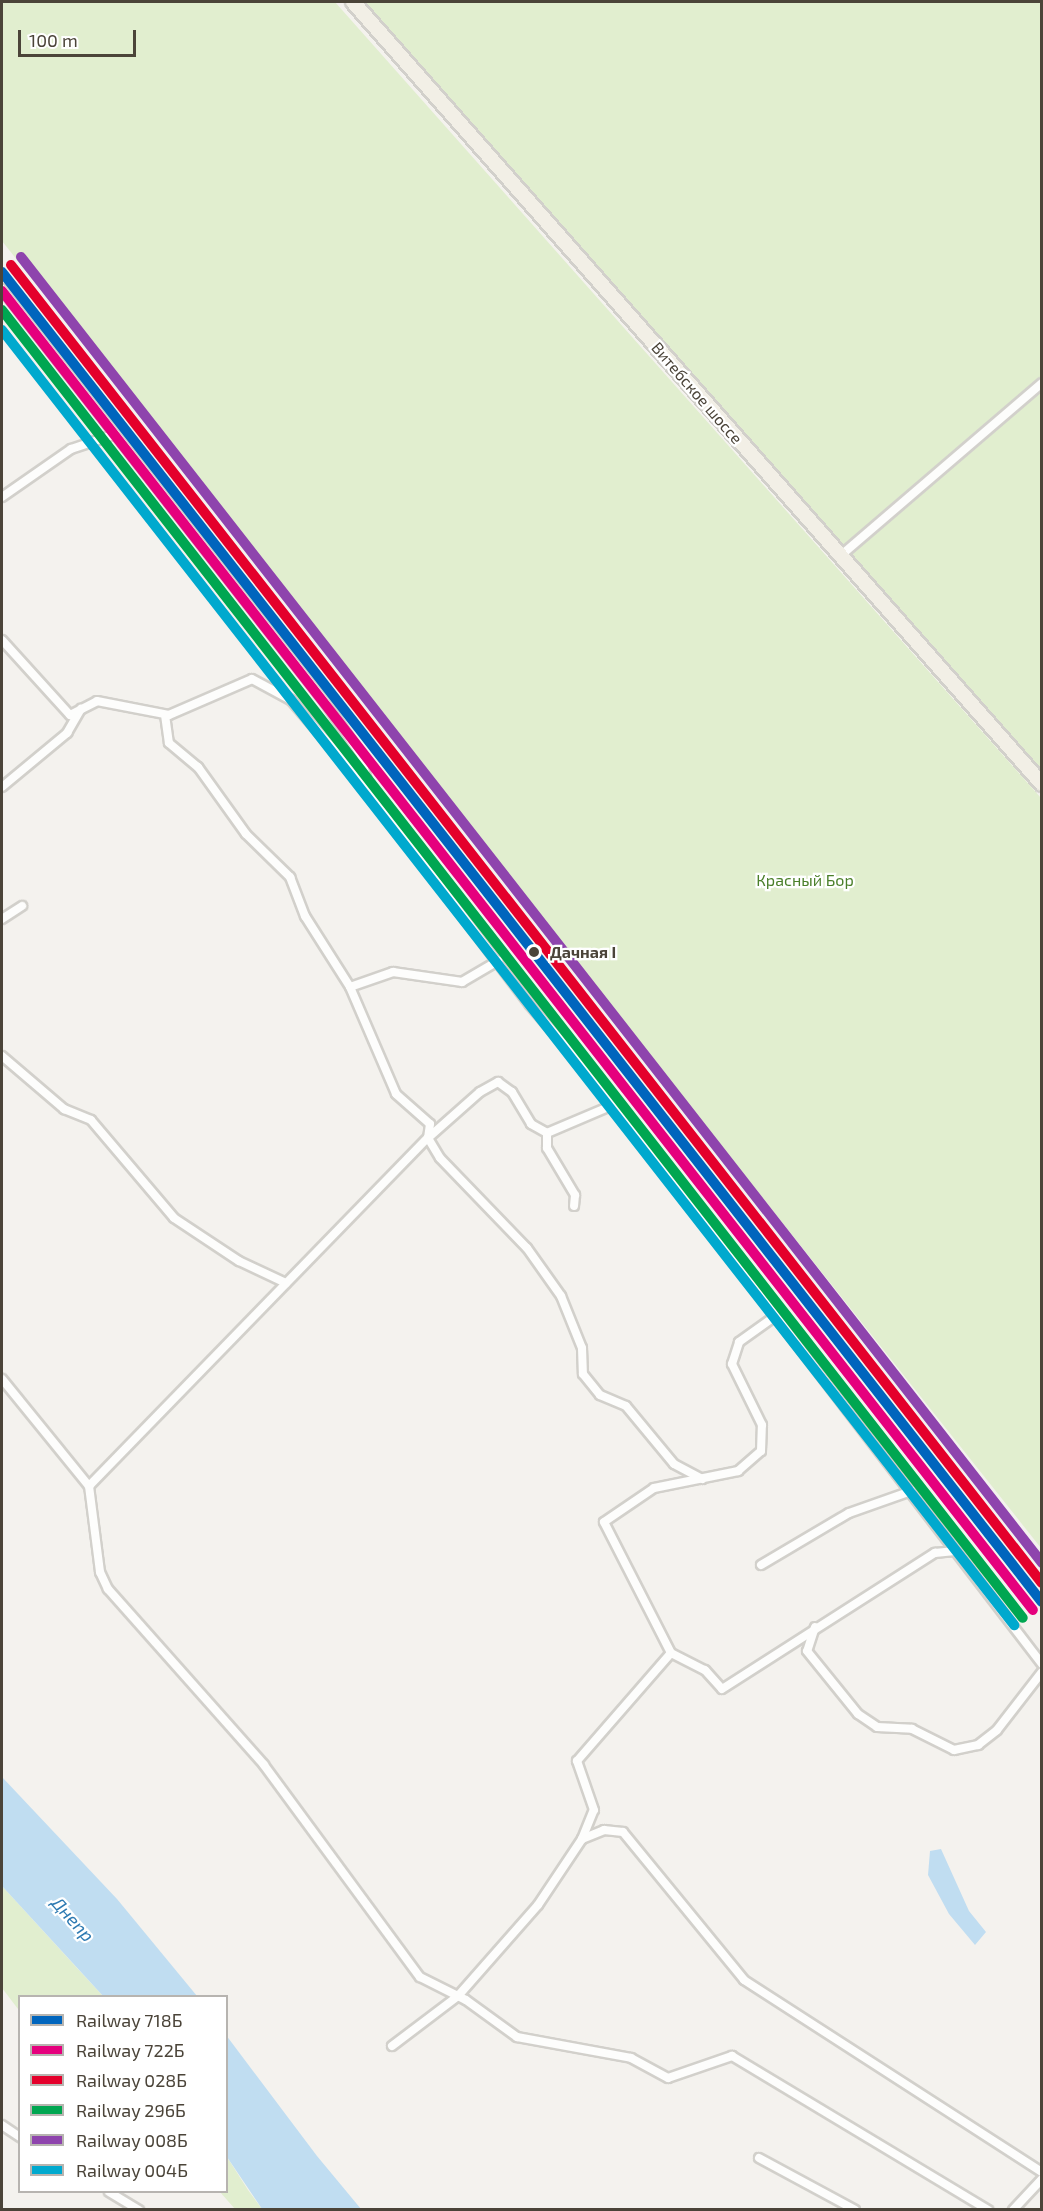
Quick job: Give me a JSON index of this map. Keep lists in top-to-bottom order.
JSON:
{
  "streets": {
    "main road": ["Витебское шоссе"]
  },
  "water": ["Днепр"],
  "parks": ["Красный Бор"],
  "places": ["Дачная I"],
  "lines": [
    "rail line 008Б",
    "rail line 028Б",
    "rail line 718Б",
    "rail line 722Б",
    "rail line 296Б",
    "rail line 004Б"
  ],
  "legend": [
    "Railway 718Б",
    "Railway 722Б",
    "Railway 028Б",
    "Railway 296Б",
    "Railway 008Б",
    "Railway 004Б"
  ],
  "scale_bar": "100 m"
}
